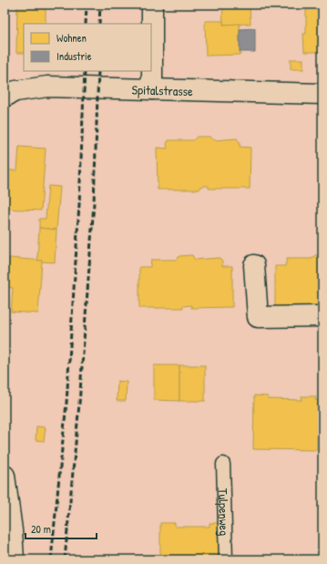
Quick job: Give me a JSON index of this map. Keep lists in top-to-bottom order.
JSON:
{
  "streets": {
    "street": ["Spitalstrasse"],
    "lane": ["Tulpenweg"]
  },
  "legend": ["Wohnen", "Industrie"],
  "scale_bar": "20 m"
}
